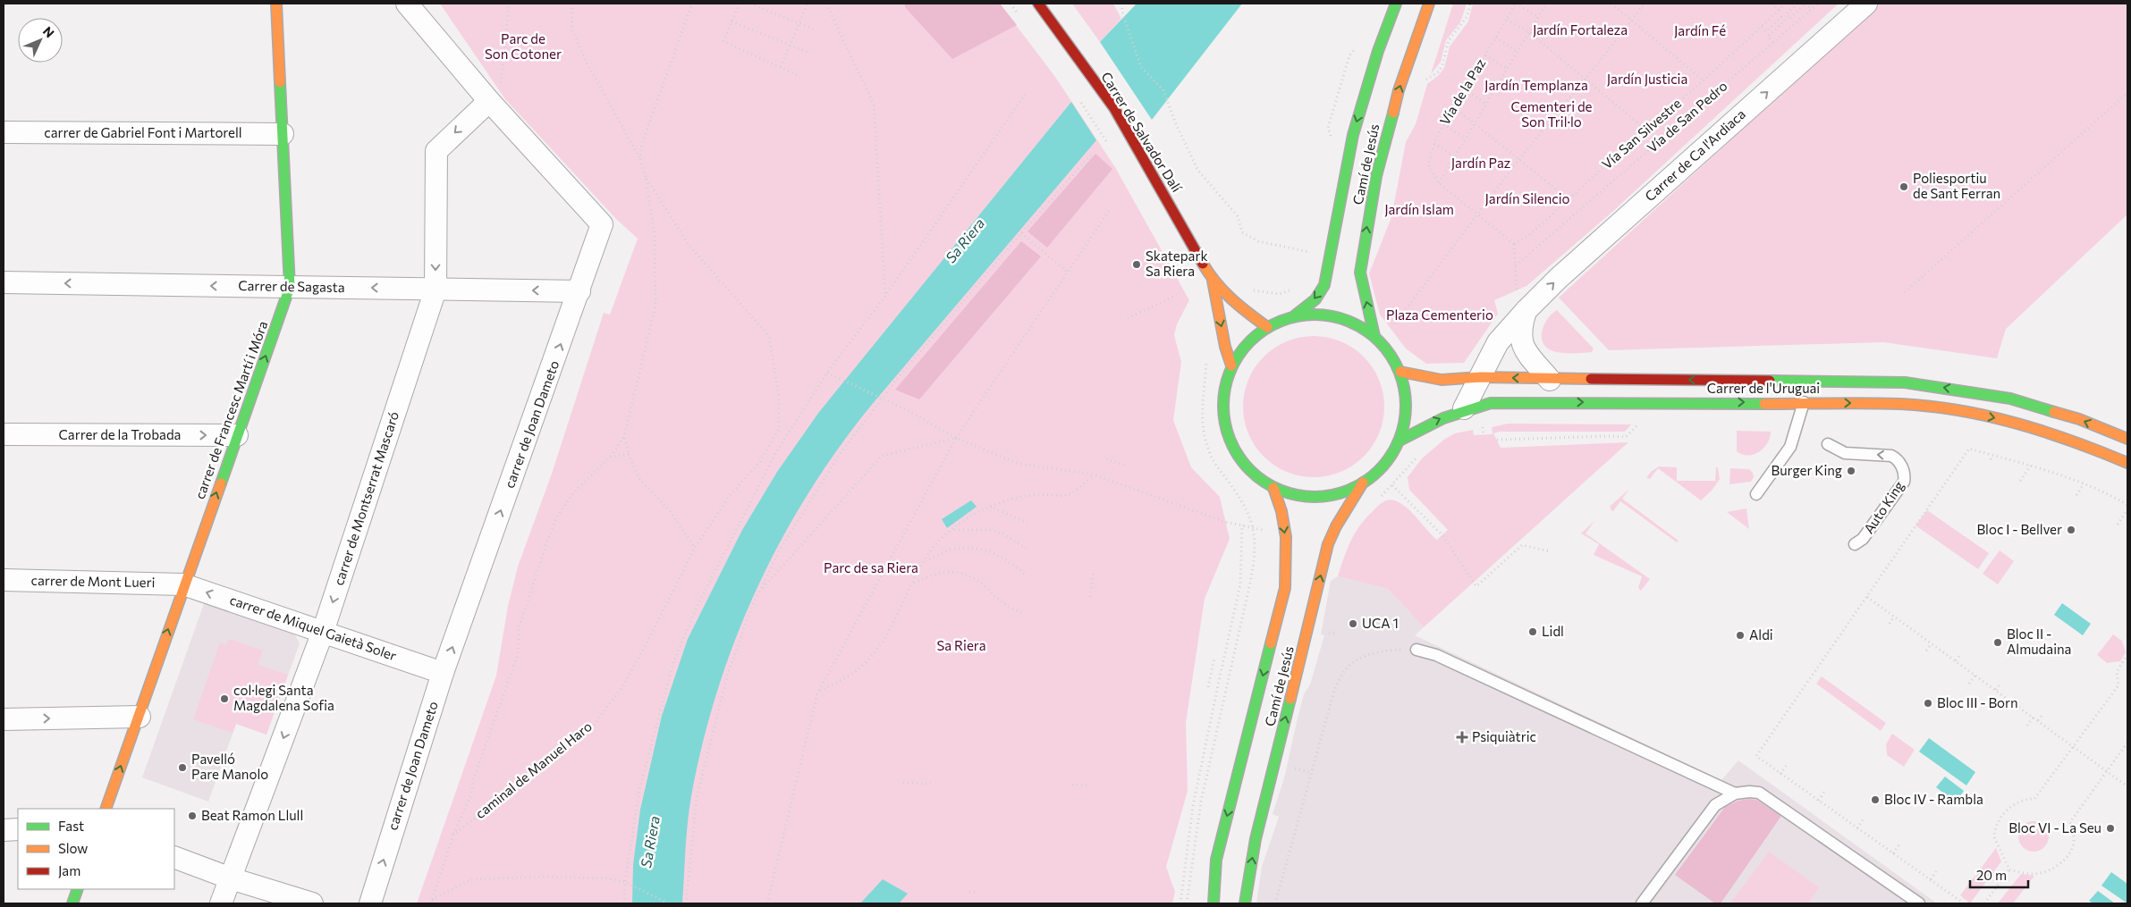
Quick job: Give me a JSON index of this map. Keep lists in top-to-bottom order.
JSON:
{
  "streets": {
    "street": [
      "Carrer de Salvador Dalí",
      "carrer de Gabriel Font i Martorell",
      "Carrer de Ca l'Ardiaca",
      "Camí de Jesús",
      "Carrer de Sagasta",
      "Carrer de l'Uruguai",
      "carrer de Francesc Martí i Móra",
      "carrer de Joan Dameto",
      "Carrer de la Trobada",
      "carrer de Montserrat Mascaró",
      "carrer de Mont Lueri",
      "carrer de Miquel Gaietà Soler"
    ],
    "lane": ["Auto King"],
    "path": [
      "Vía de la Paz",
      "Vía de San Pedro",
      "Vía San Silvestre",
      "caminal de Manuel Haro"
    ]
  },
  "crossings": [
    ["carrer de Gabriel Font i Martorell", "carrer de Francesc Martí i Móra"],
    ["Carrer de Ca l'Ardiaca", "Carrer de l'Uruguai"],
    ["Carrer de Sagasta", "carrer de Francesc Martí i Móra"],
    ["Carrer de Sagasta", "carrer de Joan Dameto"],
    ["Carrer de Sagasta", "carrer de Montserrat Mascaró"],
    ["carrer de Francesc Martí i Móra", "Carrer de la Trobada"],
    ["carrer de Francesc Martí i Móra", "carrer de Mont Lueri"],
    ["carrer de Francesc Martí i Móra", "carrer de Miquel Gaietà Soler"],
    ["carrer de Joan Dameto", "carrer de Montserrat Mascaró"],
    ["carrer de Joan Dameto", "carrer de Miquel Gaietà Soler"],
    ["carrer de Montserrat Mascaró", "carrer de Miquel Gaietà Soler"],
    ["carrer de Mont Lueri", "carrer de Miquel Gaietà Soler"]
  ],
  "one_way": [
    "Carrer de Ca l'Ardiaca",
    "Carrer de Sagasta",
    "carrer de Francesc Martí i Móra",
    "carrer de Joan Dameto",
    "Carrer de la Trobada",
    "carrer de Montserrat Mascaró",
    "carrer de Miquel Gaietà Soler"
  ],
  "water": ["Sa Riera"],
  "parks": [
    "Jardín Fortaleza",
    "Jardín Fé",
    "Parc de Son Cotoner",
    "Jardín Justicia",
    "Jardín Templanza",
    "Cementeri de Son Tril·lo",
    "Jardín Paz",
    "Jardín Silencio",
    "Jardín Islam",
    "Plaza Cementerio",
    "Parc de sa Riera",
    "Sa Riera"
  ],
  "places": {
    "other": [
      "Poliesportiu de Sant Ferran",
      "Skatepark Sa Riera",
      "Burger King",
      "Bloc I - Bellver",
      "UCA 1",
      "Lidl",
      "Aldi",
      "Bloc II - Almudaina",
      "col·legi Santa Magdalena Sofia",
      "Bloc III - Born",
      "Pavelló Pare Manolo",
      "Bloc IV - Rambla",
      "Beat Ramon Llull",
      "Bloc VI - La Seu"
    ],
    "health": ["Psiquiàtric"]
  },
  "legend": ["Fast", "Slow", "Jam"],
  "scale_bar": "20 m",
  "north": "top right"
}
